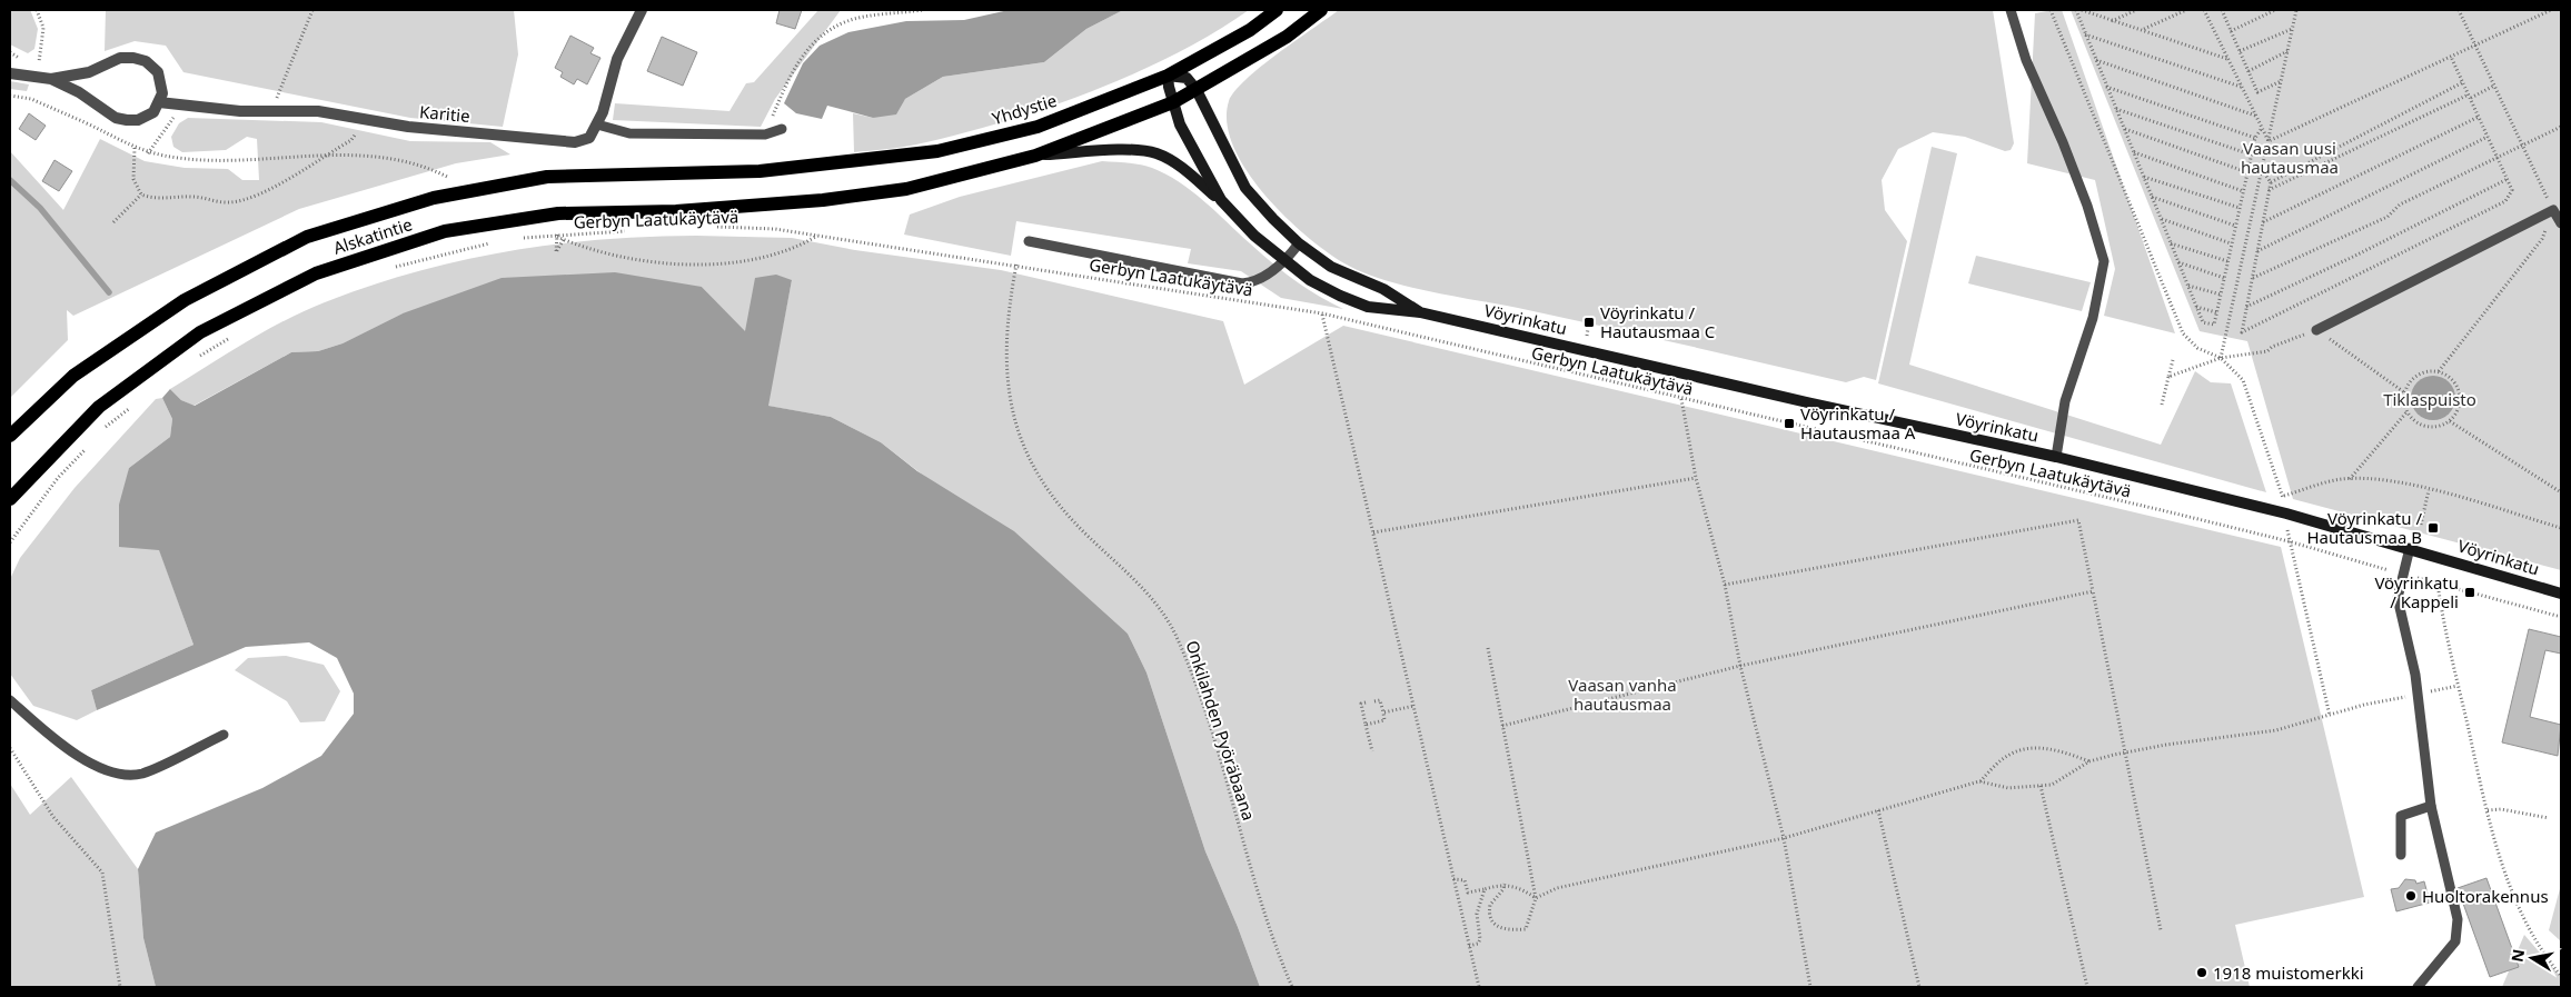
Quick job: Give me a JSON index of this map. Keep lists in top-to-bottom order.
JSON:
{
  "streets": {
    "main road": ["Yhdystie", "Alskatintie", "Vöyrinkatu"],
    "street": ["Karitie"],
    "path": ["Gerbyn Laatukäytävä", "Onkilahden Pyöräbaana"]
  },
  "crossings": [
    ["Yhdystie", "Alskatintie"],
    ["Yhdystie", "Vöyrinkatu"],
    ["Gerbyn Laatukäytävä", "Onkilahden Pyöräbaana"]
  ],
  "parks": ["Vaasan uusi hautausmaa", "Tiklaspuisto", "Vaasan vanha hautausmaa"],
  "places": {
    "transit": [
      "Vöyrinkatu / Hautausmaa C",
      "Vöyrinkatu / Hautausmaa A",
      "Vöyrinkatu / Hautausmaa B",
      "Vöyrinkatu / Kappeli"
    ],
    "other": ["Huoltorakennus", "1918 muistomerkki"]
  },
  "north": "left"
}
